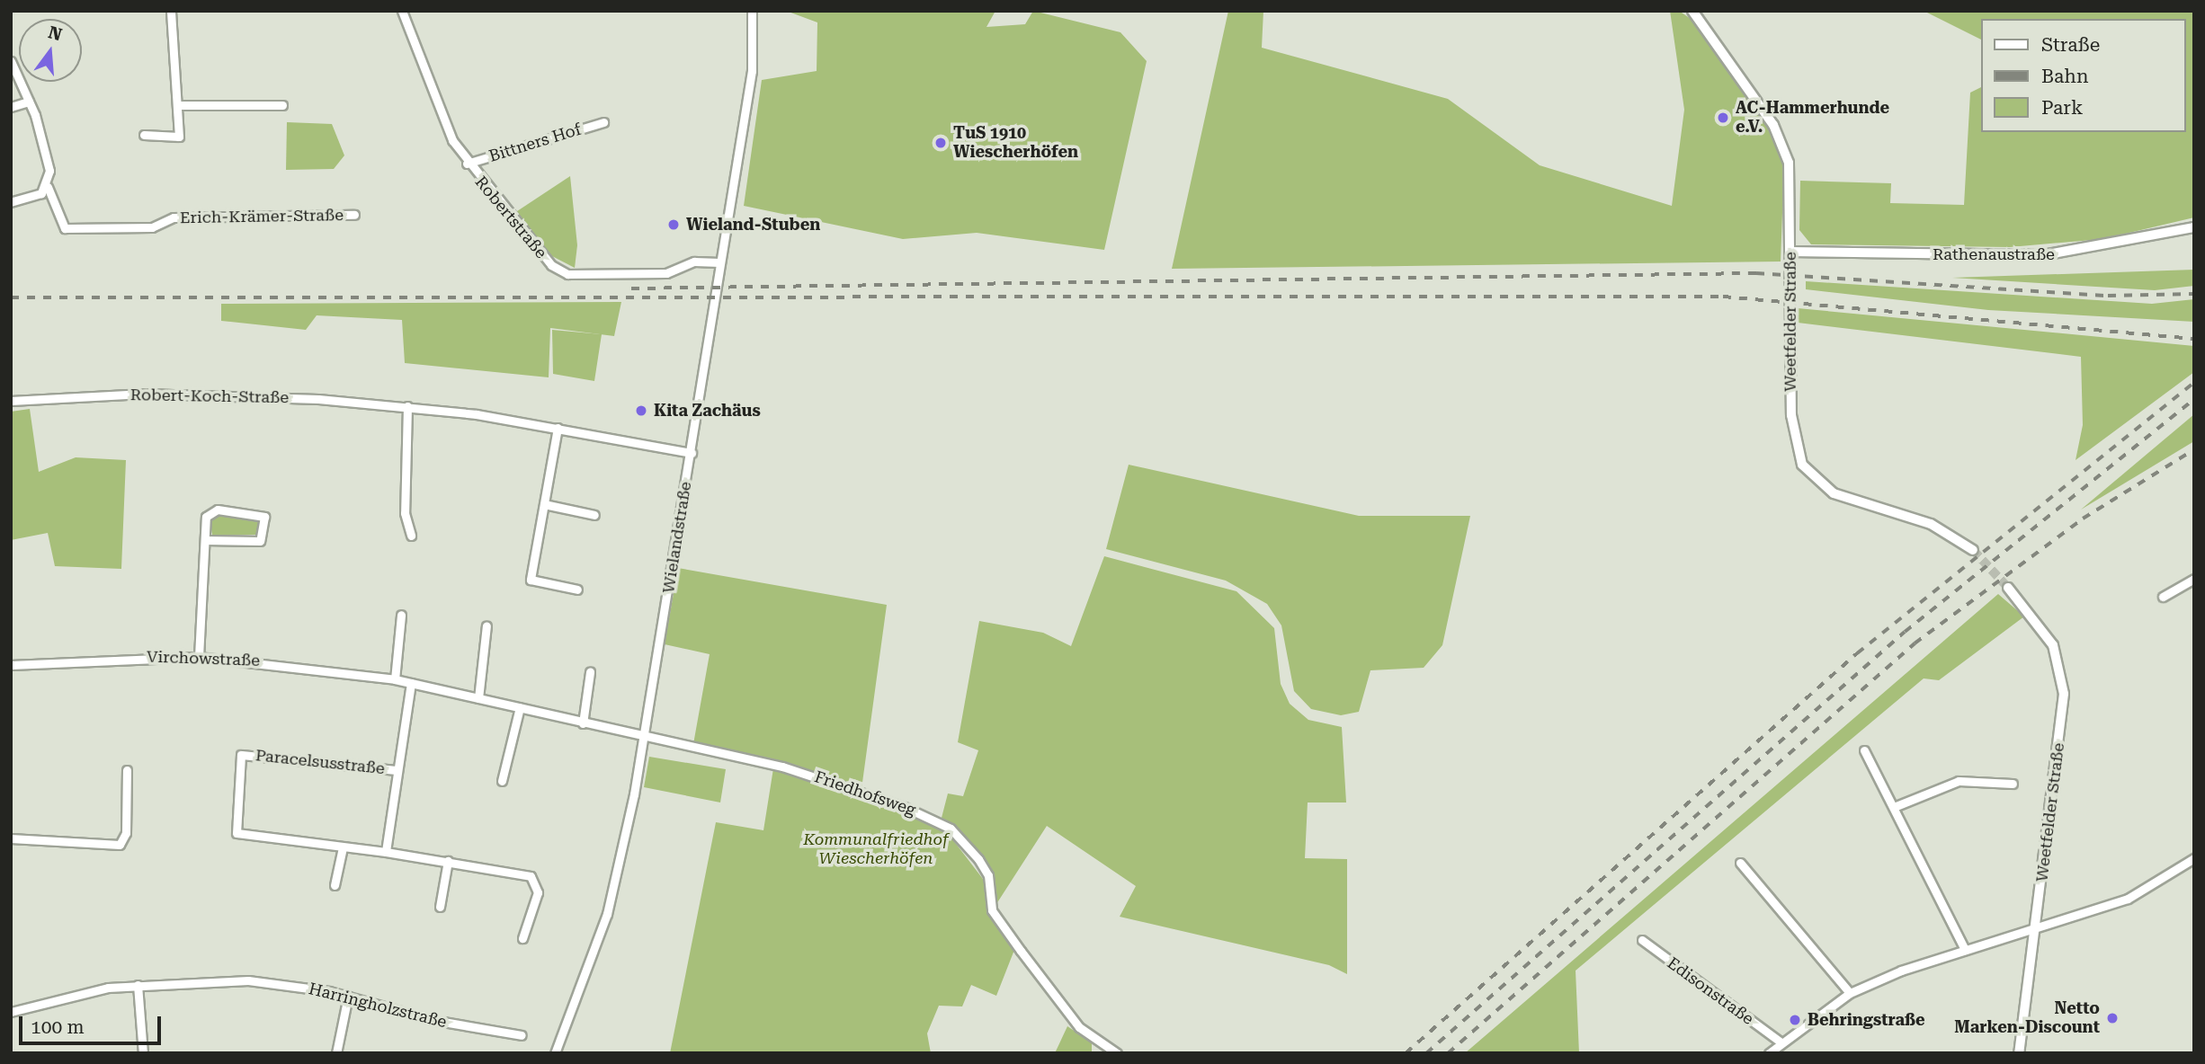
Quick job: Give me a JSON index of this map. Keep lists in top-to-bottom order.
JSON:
{
  "streets": {
    "street": [
      "Bittners Hof",
      "Erich-Krämer-Straße",
      "Robertstraße",
      "Rathenaustraße",
      "Weetfelder Straße",
      "Robert-Koch-Straße",
      "Wielandstraße",
      "Virchowstraße",
      "Paracelsusstraße",
      "Friedhofsweg",
      "Edisonstraße",
      "Harringholzstraße"
    ]
  },
  "crossings": [
    ["Bittners Hof", "Robertstraße"],
    ["Robertstraße", "Wielandstraße"],
    ["Rathenaustraße", "Weetfelder Straße"],
    ["Robert-Koch-Straße", "Wielandstraße"],
    ["Wielandstraße", "Virchowstraße"],
    ["Wielandstraße", "Friedhofsweg"],
    ["Virchowstraße", "Friedhofsweg"]
  ],
  "parks": ["Kommunalfriedhof Wiescherhöfen"],
  "places": [
    "AC-Hammerhunde e.V.",
    "TuS 1910 Wiescherhöfen",
    "Wieland-Stuben",
    "Kita Zachäus",
    "Netto Marken-Discount",
    "Behringstraße"
  ],
  "legend": ["Straße", "Bahn", "Park"],
  "scale_bar": "100 m",
  "north": "top"
}
